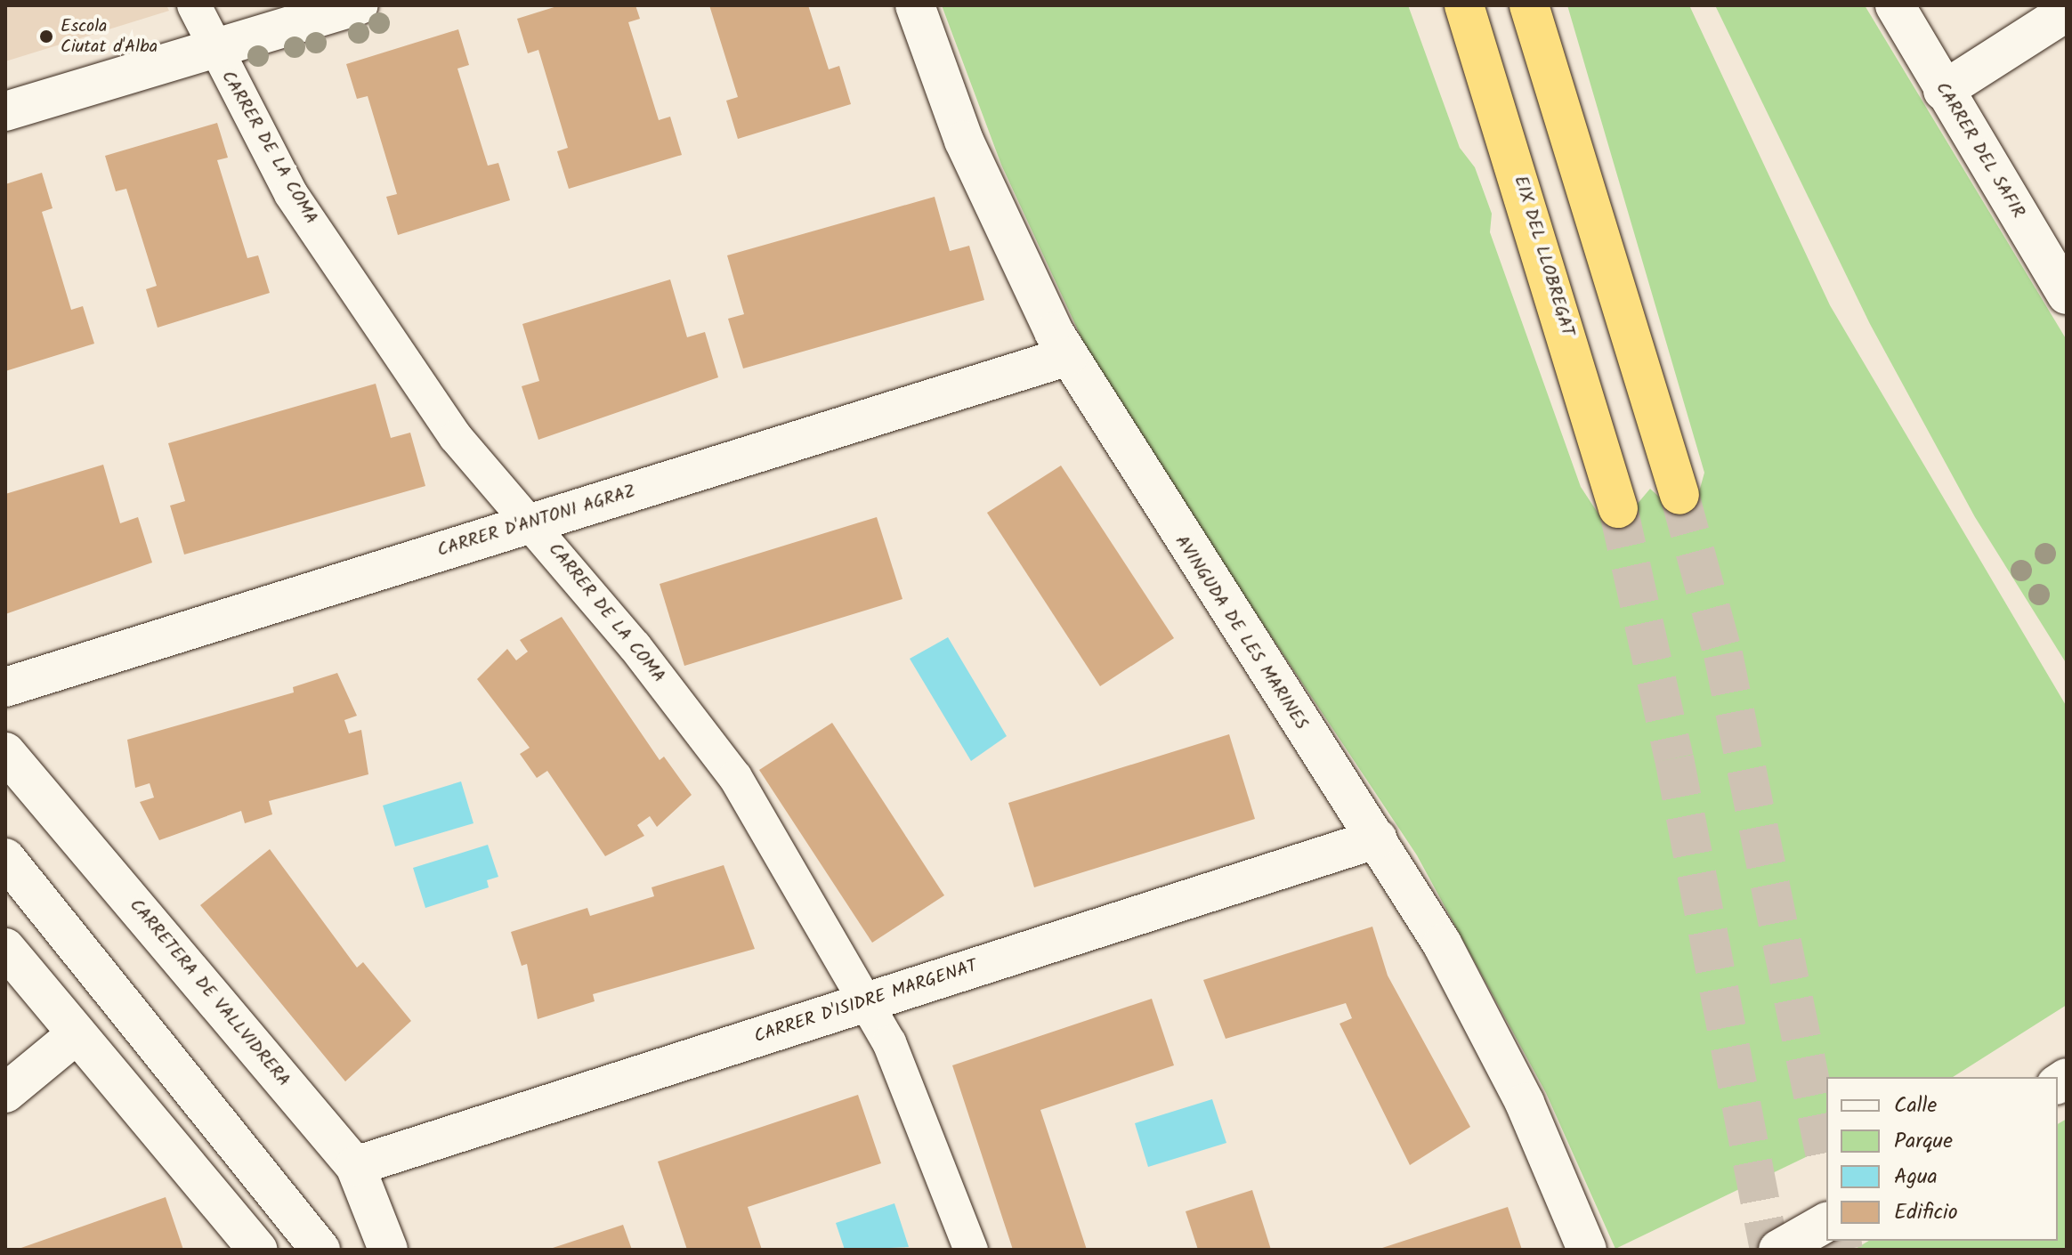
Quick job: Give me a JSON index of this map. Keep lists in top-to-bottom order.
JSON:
{
  "streets": {
    "highway": ["EIX DEL LLOBREGAT"],
    "street": [
      "CARRER DE LA COMA",
      "CARRER DEL SAFIR",
      "CARRER D'ANTONI AGRAZ",
      "AVINGUDA DE LES MARINES",
      "CARRETERA DE VALLVIDRERA",
      "CARRER D'ISIDRE MARGENAT"
    ]
  },
  "crossings": [
    ["CARRER DE LA COMA", "CARRER D'ANTONI AGRAZ"],
    ["CARRER DE LA COMA", "CARRER D'ISIDRE MARGENAT"],
    ["CARRER D'ANTONI AGRAZ", "AVINGUDA DE LES MARINES"],
    ["AVINGUDA DE LES MARINES", "CARRER D'ISIDRE MARGENAT"],
    ["CARRETERA DE VALLVIDRERA", "CARRER D'ISIDRE MARGENAT"]
  ],
  "places": ["Escola Ciutat d'Alba"],
  "legend": [
    "Calle",
    "Parque",
    "Agua",
    "Edificio"
  ]
}
